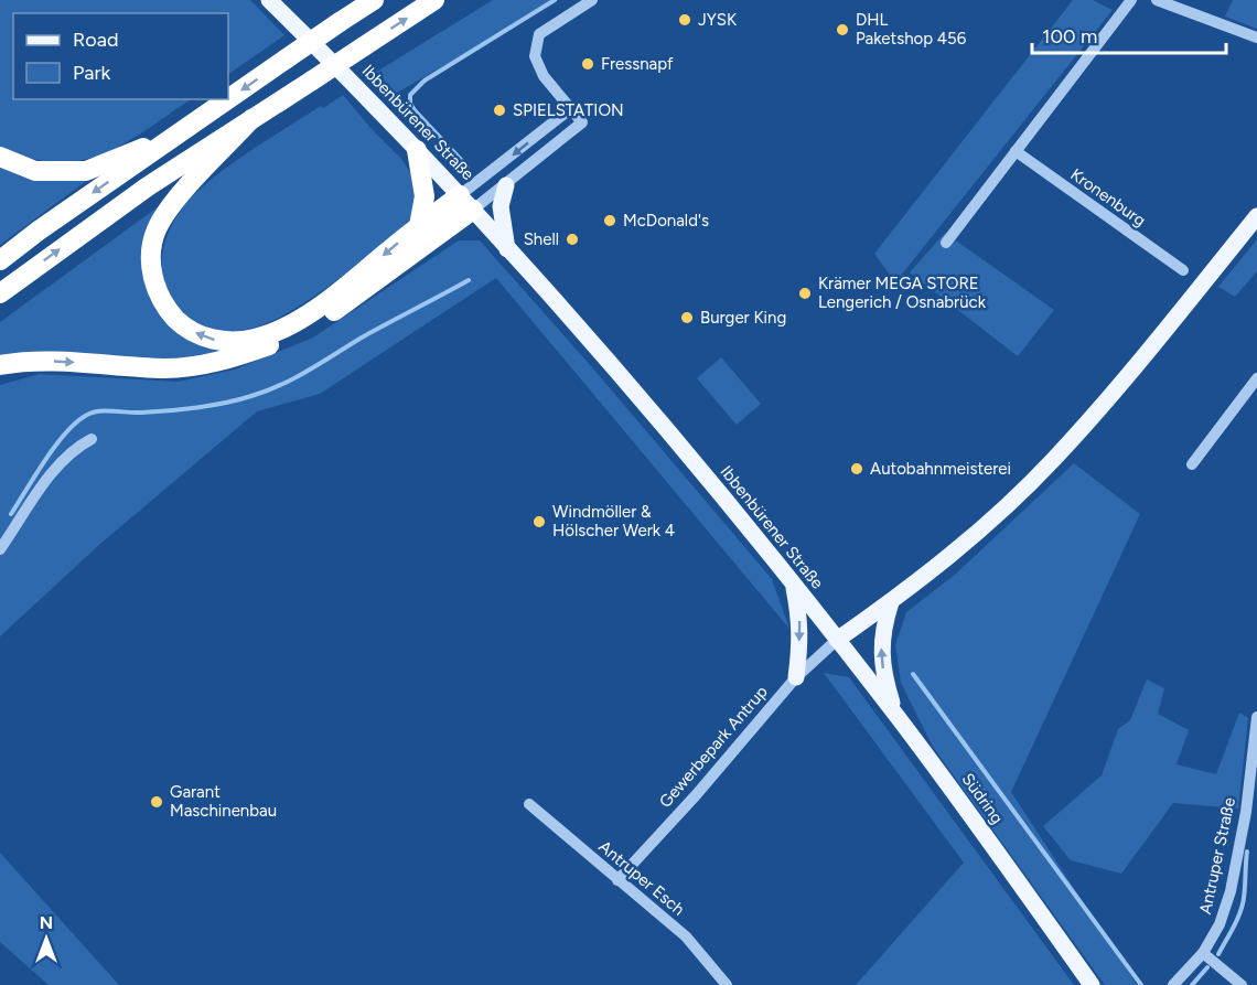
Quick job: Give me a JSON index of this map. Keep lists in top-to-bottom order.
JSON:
{
  "streets": {
    "main road": ["Ibbenbürener Straße", "Südring"],
    "street": [
      "Kronenburg",
      "Gewerbepark Antrup",
      "Antruper Straße",
      "Antruper Esch"
    ]
  },
  "crossings": [
    ["Ibbenbürener Straße", "Gewerbepark Antrup"],
    ["Ibbenbürener Straße", "Südring"],
    ["Gewerbepark Antrup", "Südring"],
    ["Gewerbepark Antrup", "Antruper Esch"]
  ],
  "places": [
    "JYSK",
    "DHL Paketshop 456",
    "Fressnapf",
    "SPIELSTATION",
    "McDonald's",
    "Shell",
    "Krämer MEGA STORE Lengerich / Osnabrück",
    "Burger King",
    "Autobahnmeisterei",
    "Windmöller & Hölscher Werk 4",
    "Garant Maschinenbau"
  ],
  "legend": ["Road", "Park"],
  "scale_bar": "100 m",
  "north": "top"
}
